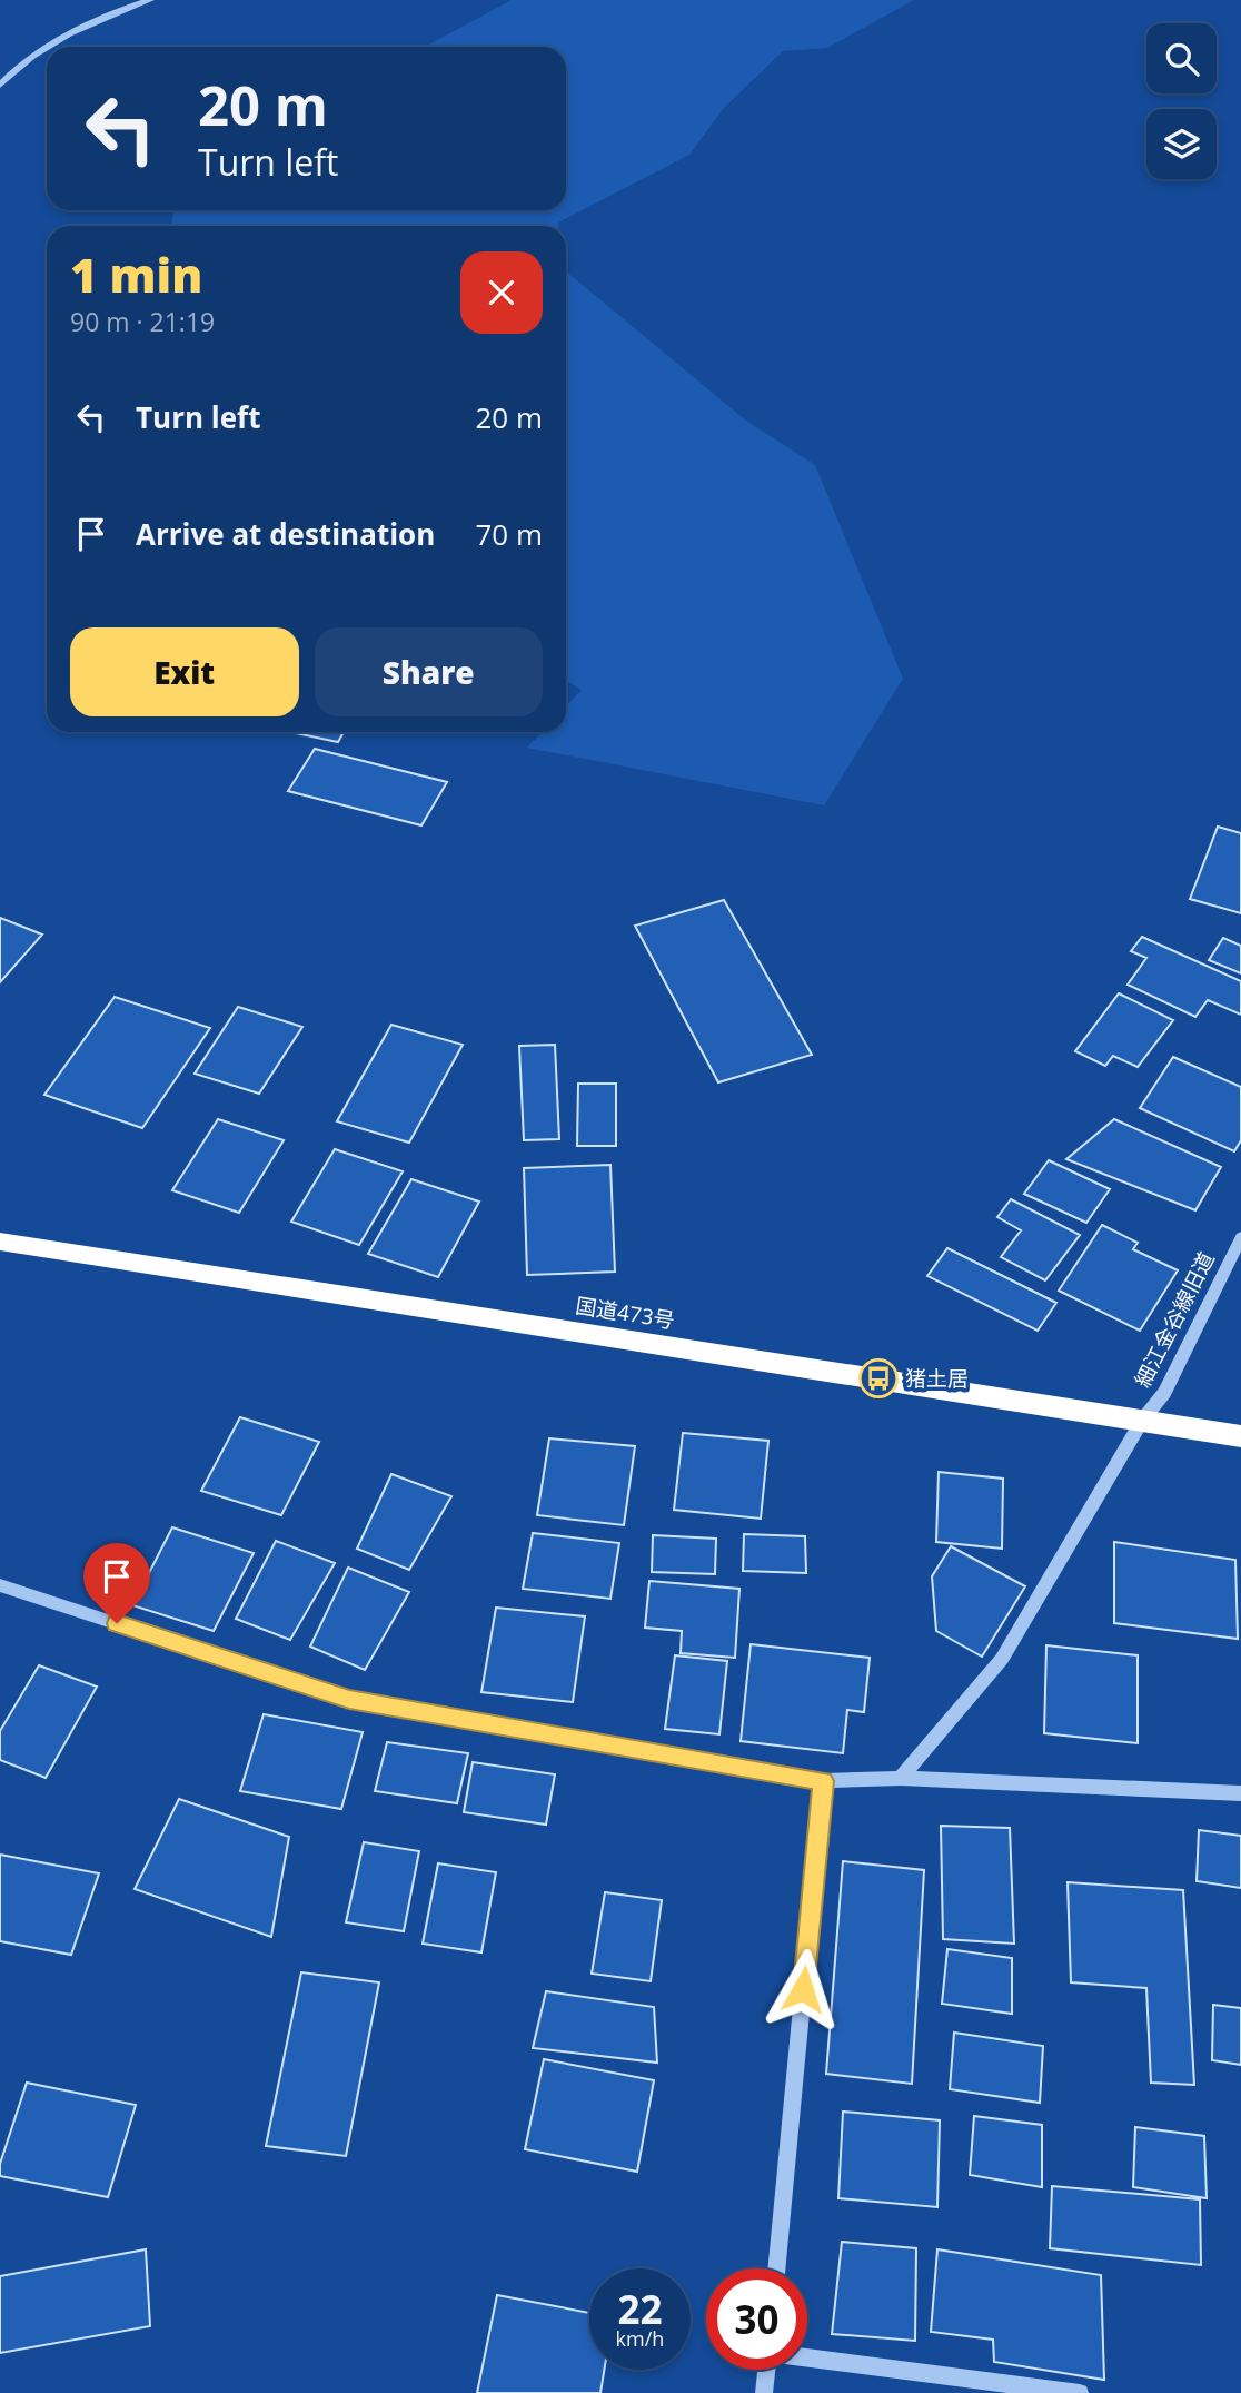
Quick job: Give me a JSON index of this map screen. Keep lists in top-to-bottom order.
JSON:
{
  "streets": {
    "highway": ["国道473号"],
    "street": ["細江金谷線旧道"]
  },
  "crossings": [
    ["国道473号", "細江金谷線旧道"]
  ],
  "places": {
    "bus stop": ["猪土居"]
  },
  "page": {
    "turn": ["20 m", "Turn left"],
    "heading": ["1 min", "90 m · 21:19"],
    "list": [
      {
        "name": "Turn left",
        "value": "20 m"
      },
      {
        "name": "Arrive at destination",
        "value": "70 m"
      }
    ],
    "buttons": ["Exit", "Share"],
    "speed": "22 km/h",
    "limit": "30"
  }
}
